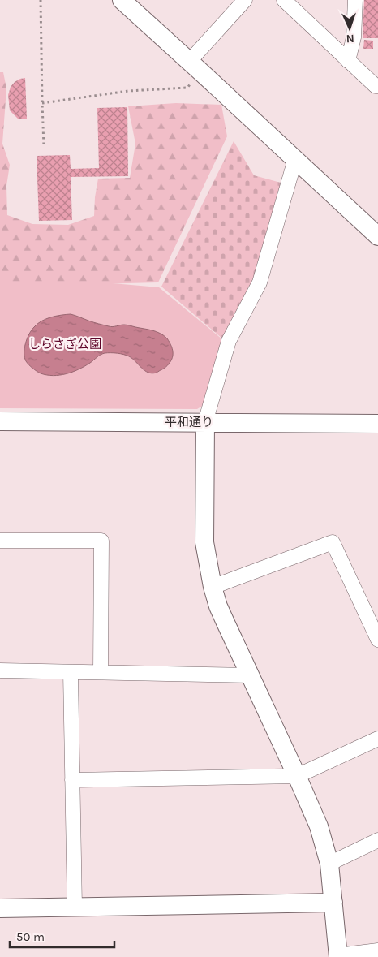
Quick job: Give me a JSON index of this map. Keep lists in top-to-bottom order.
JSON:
{
  "streets": {
    "street": ["平和通り"]
  },
  "parks": ["しらさぎ公園"],
  "scale_bar": "50 m",
  "north": "bottom"
}
